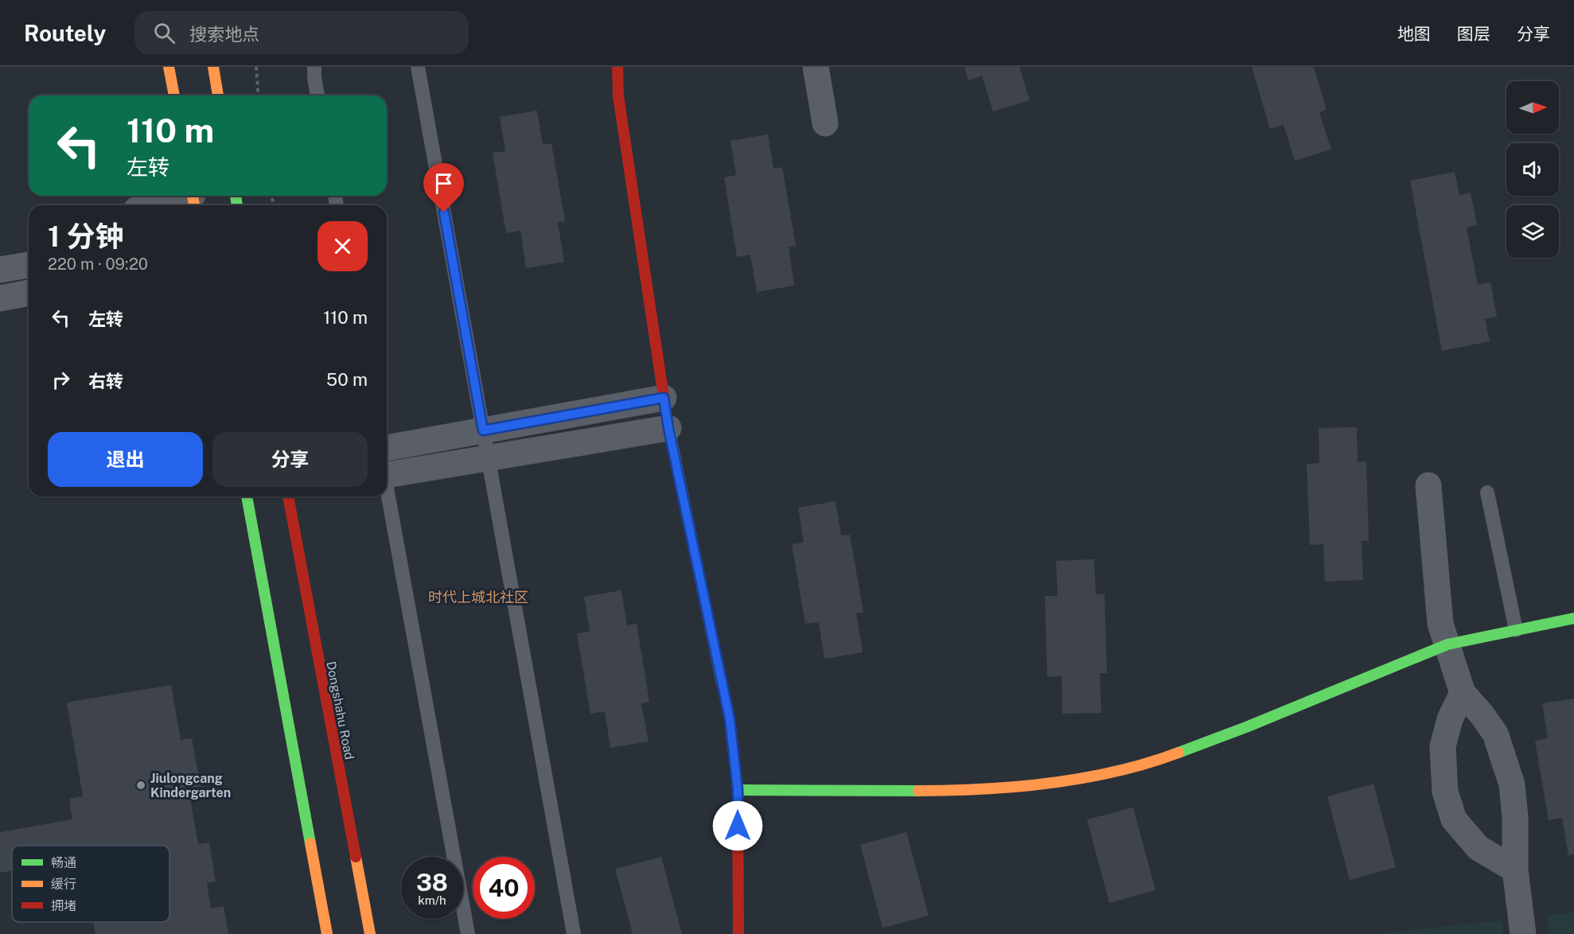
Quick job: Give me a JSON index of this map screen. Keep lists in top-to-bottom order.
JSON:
{
  "streets": {
    "street": ["Dongshahu Road"]
  },
  "districts": ["时代上城北社区"],
  "places": ["Jiulongcang Kindergarten"],
  "legend": ["畅通", "缓行", "拥堵"],
  "north": "right",
  "page": {
    "header": "Routely",
    "search": "搜索地点",
    "nav": ["地图", "图层", "分享"],
    "turn": ["110 m", "左转"],
    "heading": ["1 分钟", "220 m · 09:20"],
    "list": [
      {
        "name": "左转",
        "value": "110 m"
      },
      {
        "name": "右转",
        "value": "50 m"
      }
    ],
    "buttons": ["退出", "分享"],
    "speed": "38 km/h",
    "limit": "40"
  }
}
